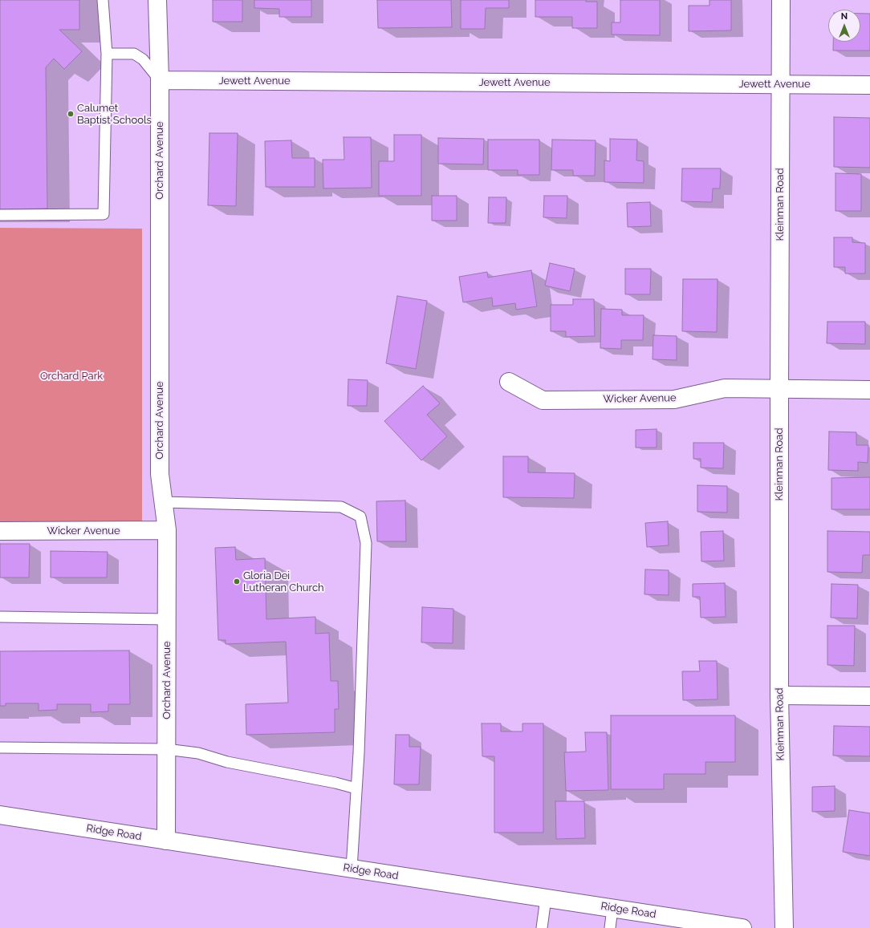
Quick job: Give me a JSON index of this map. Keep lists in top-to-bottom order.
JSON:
{
  "streets": {
    "street": [
      "Jewett Avenue",
      "Orchard Avenue",
      "Kleinman Road",
      "Wicker Avenue",
      "Ridge Road"
    ]
  },
  "crossings": [
    ["Jewett Avenue", "Orchard Avenue"],
    ["Jewett Avenue", "Kleinman Road"],
    ["Orchard Avenue", "Wicker Avenue"],
    ["Orchard Avenue", "Ridge Road"],
    ["Kleinman Road", "Wicker Avenue"]
  ],
  "parks": ["Orchard Park"],
  "places": ["Calumet Baptist Schools", "Gloria Dei Lutheran Church"],
  "north": "top"
}
